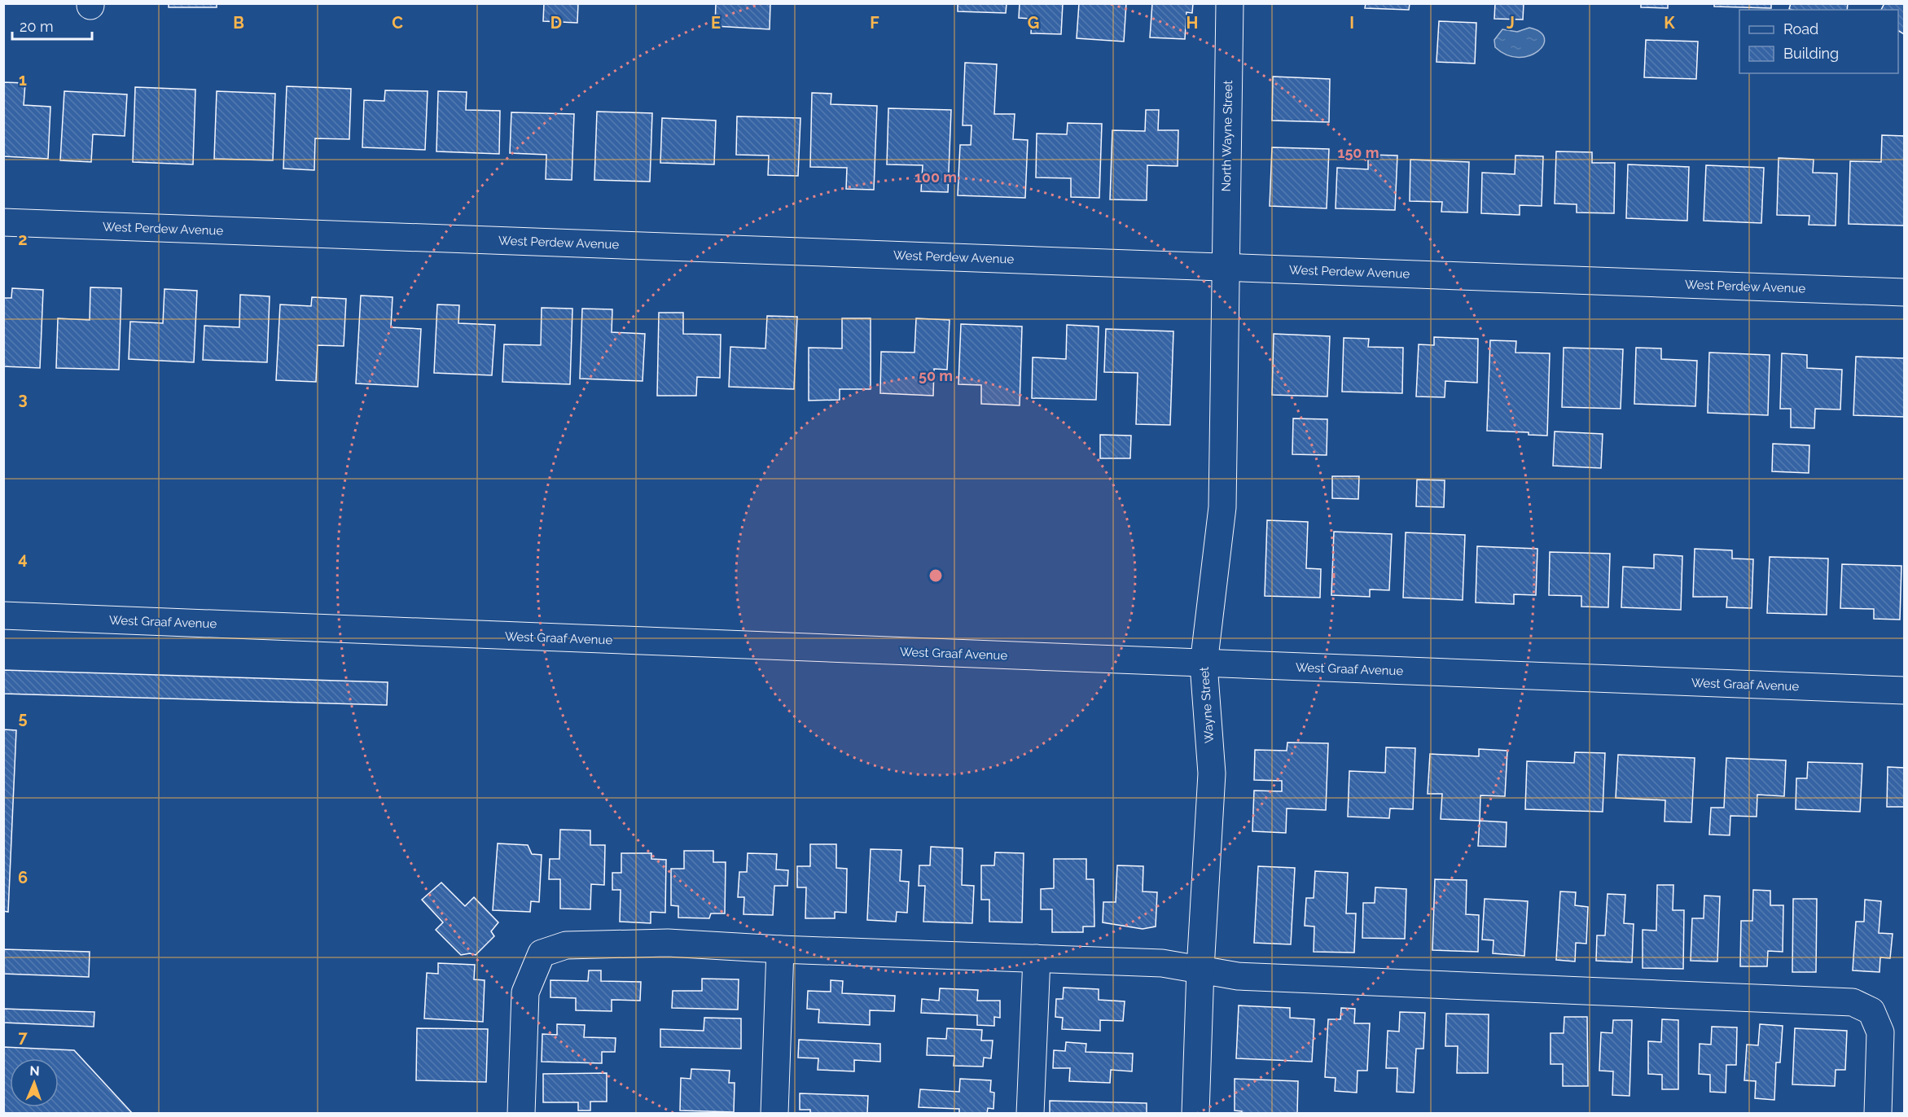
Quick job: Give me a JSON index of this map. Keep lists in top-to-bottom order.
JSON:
{
  "streets": {
    "street": [
      "North Wayne Street",
      "West Perdew Avenue",
      "West Graaf Avenue",
      "Wayne Street"
    ]
  },
  "crossings": [
    ["North Wayne Street", "West Perdew Avenue"],
    ["North Wayne Street", "Wayne Street"],
    ["West Perdew Avenue", "Wayne Street"],
    ["West Graaf Avenue", "Wayne Street"]
  ],
  "legend": ["Road", "Building"],
  "scale_bar": "20 m",
  "north": "top",
  "grid": {
    "columns": [
      "B",
      "C",
      "D",
      "E",
      "F",
      "G",
      "H",
      "I",
      "J",
      "K"
    ],
    "rows": [
      "1",
      "2",
      "3",
      "4",
      "5",
      "6",
      "7"
    ]
  },
  "rings": ["150 m", "100 m", "50 m"]
}
